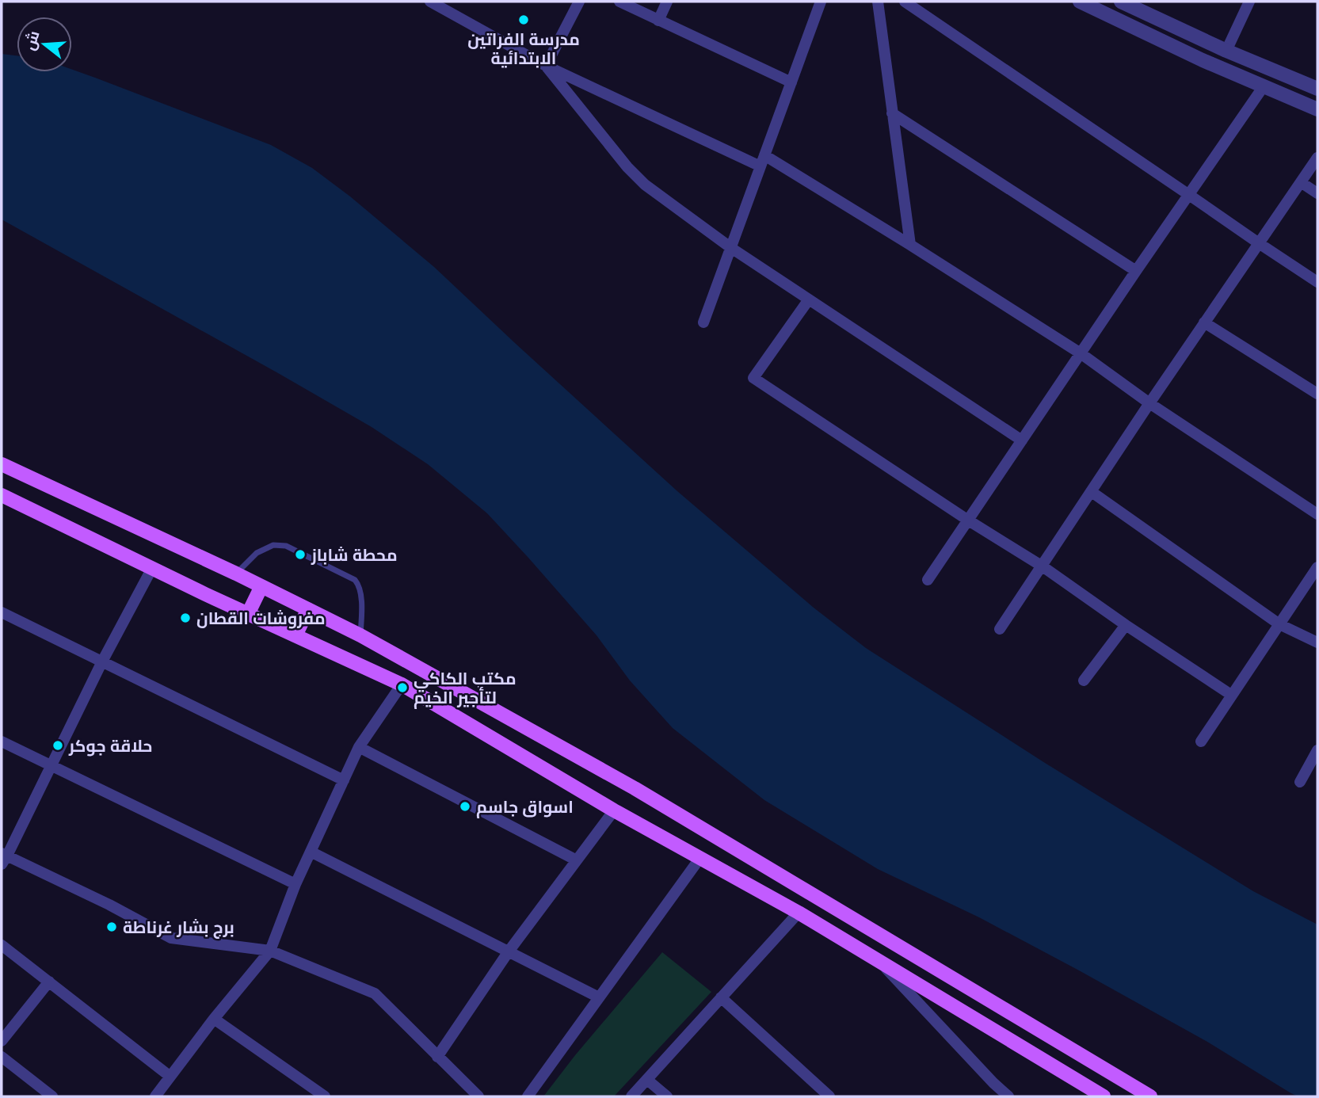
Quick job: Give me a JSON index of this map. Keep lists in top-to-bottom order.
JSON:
{
  "places": [
    "مدرسة الفراتين الابتدائية",
    "محطة شاباز",
    "مفروشات القطان",
    "مكتب الكاكي لتأجير الخيم",
    "حلاقة جوكر",
    "اسواق جاسم",
    "برج بشار غرناطة"
  ],
  "north": "left"
}
